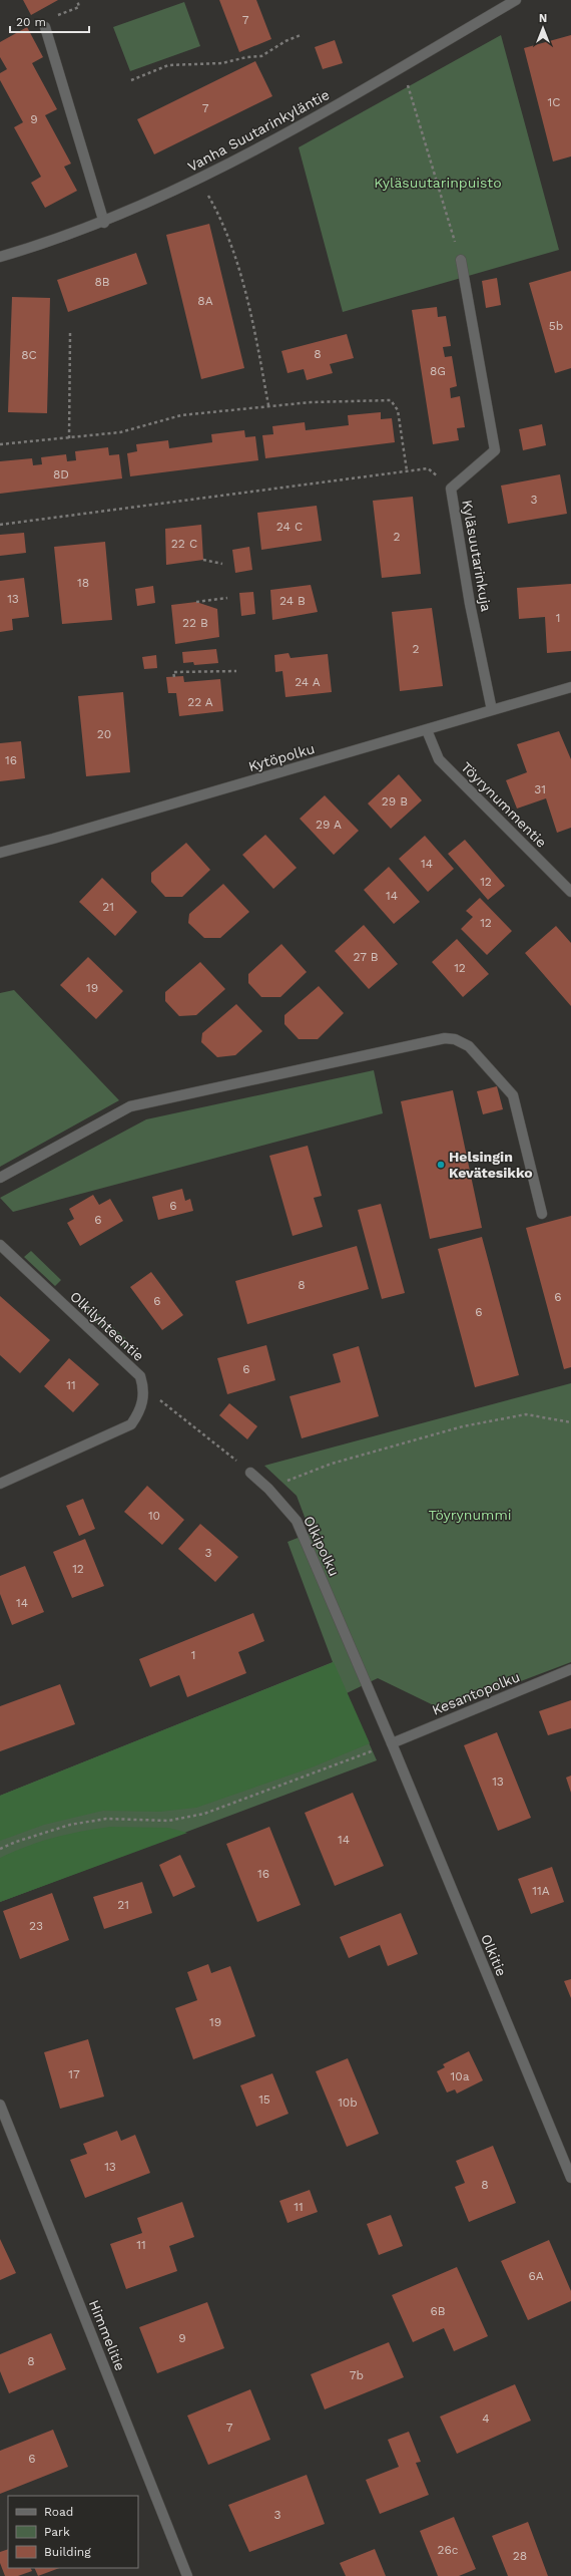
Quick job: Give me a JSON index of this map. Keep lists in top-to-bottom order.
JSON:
{
  "streets": {
    "street": [
      "Vanha Suutarinkyläntie",
      "Kyläsuutarinkuja",
      "Kytöpolku",
      "Töyrynummentie",
      "Olkilyhteentie",
      "Olkipolku",
      "Kesantopolku",
      "Olkitie",
      "Himmelitie"
    ]
  },
  "crossings": [
    ["Kyläsuutarinkuja", "Kytöpolku"],
    ["Kytöpolku", "Töyrynummentie"],
    ["Olkipolku", "Kesantopolku"],
    ["Olkipolku", "Olkitie"],
    ["Kesantopolku", "Olkitie"]
  ],
  "parks": ["Kyläsuutarinpuisto", "Töyrynummi"],
  "places": ["Helsingin Kevätesikko"],
  "house_numbers": [
    "7",
    "1C",
    "7",
    "9",
    "8B",
    "8A",
    "5b",
    "8",
    "8C",
    "8G",
    "8D",
    "3",
    "24 C",
    "2",
    "22 C",
    "18",
    "13",
    "24 B",
    "1",
    "22 B",
    "2",
    "24 A",
    "22 A",
    "20",
    "16",
    "31",
    "29 B",
    "29 A",
    "14",
    "12",
    "14",
    "21",
    "12",
    "27 B",
    "12",
    "19",
    "6",
    "6",
    "8",
    "6",
    "6",
    "6",
    "6",
    "11",
    "10",
    "3",
    "12",
    "14",
    "1",
    "13",
    "14",
    "16",
    "11A",
    "21",
    "23",
    "19",
    "17",
    "10a",
    "15",
    "10b",
    "13",
    "8",
    "11",
    "11",
    "6A",
    "6B",
    "9",
    "8",
    "7b",
    "4",
    "7",
    "6",
    "3",
    "26c",
    "28"
  ],
  "legend": ["Road", "Park", "Building"],
  "scale_bar": "20 m",
  "north": "top"
}
